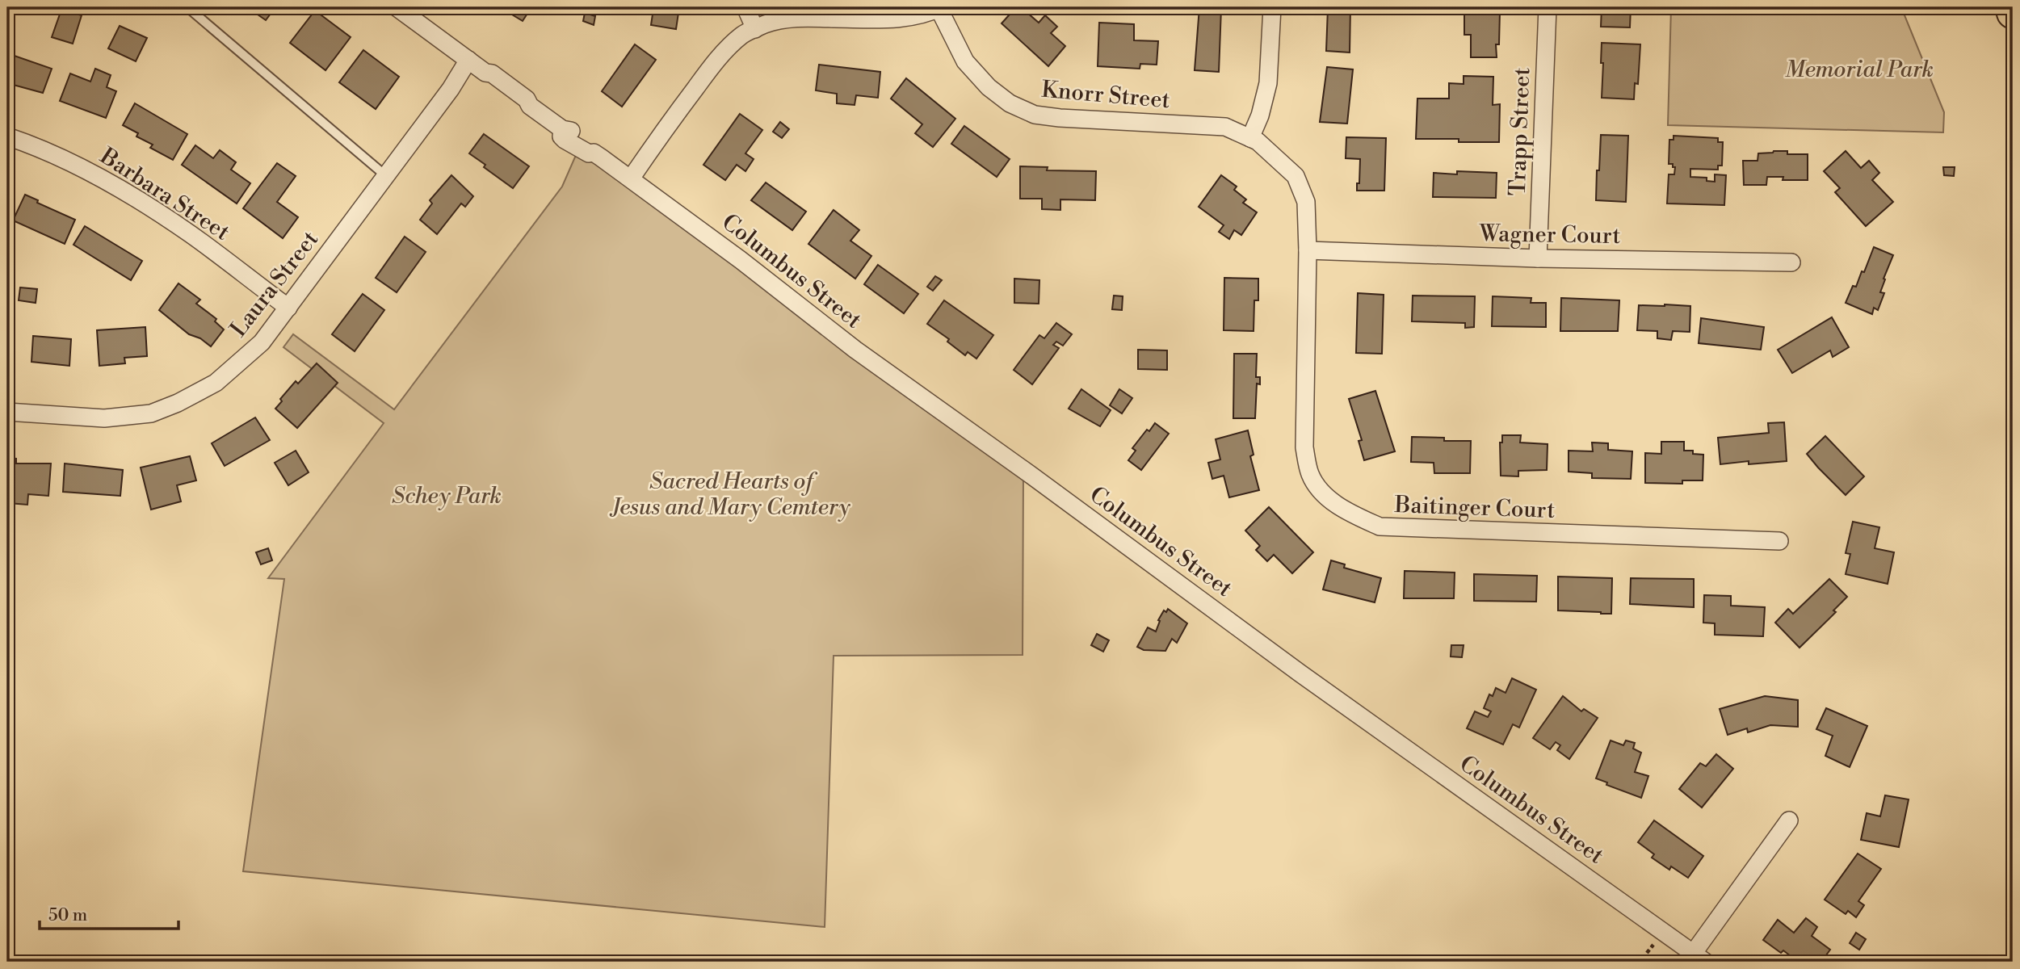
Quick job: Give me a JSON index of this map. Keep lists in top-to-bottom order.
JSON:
{
  "streets": {
    "street": [
      "Knorr Street",
      "Trapp Street",
      "Barbara Street",
      "Wagner Court",
      "Columbus Street",
      "Laura Street",
      "Baitinger Court"
    ]
  },
  "crossings": [
    ["Knorr Street", "Baitinger Court"],
    ["Trapp Street", "Wagner Court"],
    ["Barbara Street", "Laura Street"],
    ["Wagner Court", "Baitinger Court"],
    ["Columbus Street", "Laura Street"]
  ],
  "parks": ["Memorial Park", "Sacred Hearts of Jesus and Mary Cemtery", "Schey Park"],
  "scale_bar": "50 m"
}
